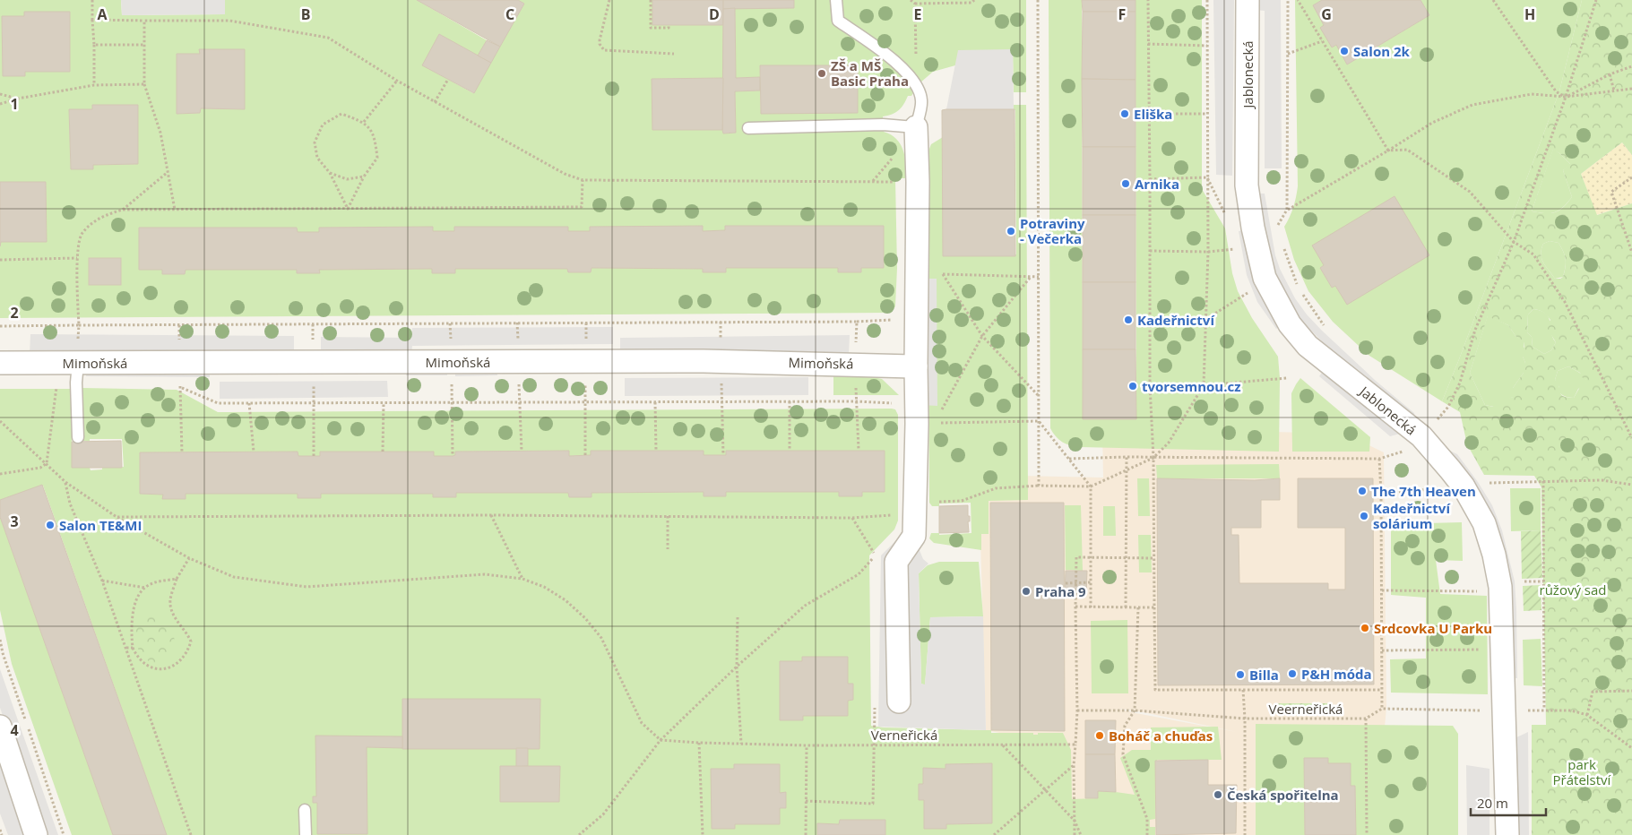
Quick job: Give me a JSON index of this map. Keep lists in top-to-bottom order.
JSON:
{
  "streets": {
    "street": ["Jablonecká", "Mimoňská"],
    "path": ["Veerneřická", "Verneřická"]
  },
  "parks": ["růžový sad", "park Přátelství"],
  "places": [
    "Salon 2k",
    "ZŠ a MŠ Basic Praha",
    "Eliška",
    "Arnika",
    "Potraviny - Večerka",
    "Kadeřnictví",
    "tvorsemnou.cz",
    "The 7th Heaven",
    "Kadeřnictví solárium",
    "Salon TE&MI",
    "Praha 9",
    "Srdcovka U Parku",
    "P&H móda",
    "Billa",
    "Boháč a chuďas",
    "Česká spořitelna"
  ],
  "scale_bar": "20 m",
  "grid": {
    "columns": [
      "A",
      "B",
      "C",
      "D",
      "E",
      "F",
      "G",
      "H"
    ],
    "rows": [
      "1",
      "2",
      "3",
      "4"
    ]
  }
}
